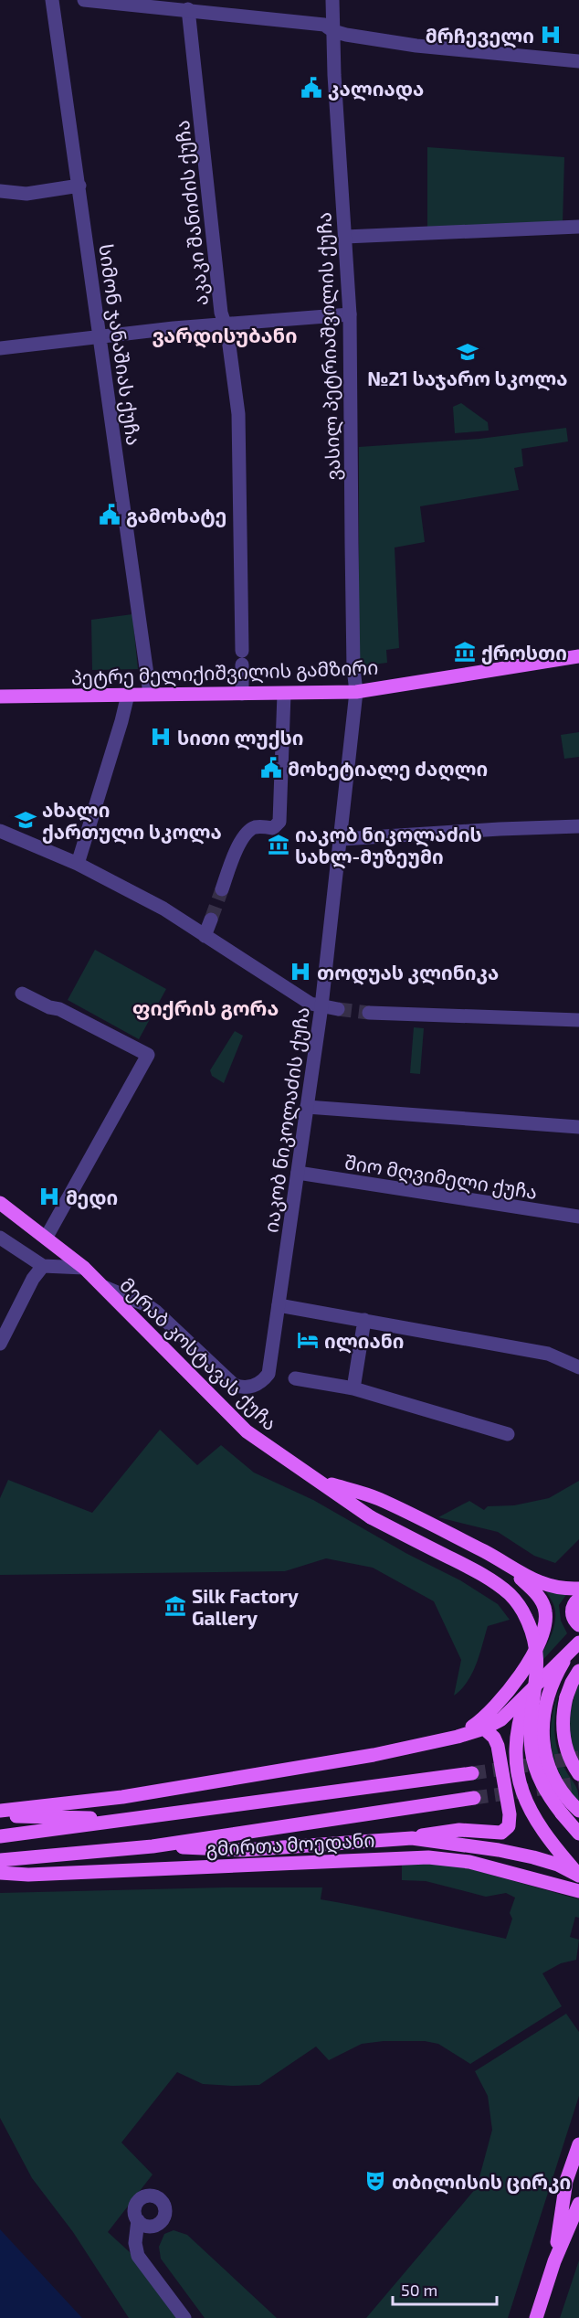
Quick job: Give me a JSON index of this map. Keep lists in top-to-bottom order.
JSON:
{
  "streets": {
    "main road": ["პეტრე მელიქიშვილის გამზირი", "მერაბ კოსტავას ქუჩა", "გმირთა მოედანი"],
    "street": [
      "აკაკი შანიძის ქუჩა",
      "სიმონ ჯანაშიას ქუჩა",
      "ვასილ პეტრიაშვილის ქუჩა",
      "იაკობ ნიკოლაძის ქუჩა",
      "შიო მღვიმელი ქუჩა"
    ]
  },
  "crossings": [
    ["აკაკი შანიძის ქუჩა", "პეტრე მელიქიშვილის გამზირი"],
    ["სიმონ ჯანაშიას ქუჩა", "პეტრე მელიქიშვილის გამზირი"],
    ["ვასილ პეტრიაშვილის ქუჩა", "პეტრე მელიქიშვილის გამზირი"],
    ["ვასილ პეტრიაშვილის ქუჩა", "იაკობ ნიკოლაძის ქუჩა"],
    ["პეტრე მელიქიშვილის გამზირი", "იაკობ ნიკოლაძის ქუჩა"],
    ["იაკობ ნიკოლაძის ქუჩა", "შიო მღვიმელი ქუჩა"],
    ["იაკობ ნიკოლაძის ქუჩა", "მერაბ კოსტავას ქუჩა"]
  ],
  "districts": ["ვარდისუბანი", "ფიქრის გორა"],
  "places": {
    "hospital": [
      "მრჩეველი",
      "სითი ლუქსი",
      "თოდუას კლინიკა",
      "მედი"
    ],
    "public building": ["კალიადა", "გამოხატე", "მოხეტიალე ძაღლი"],
    "school or university": ["№21 საჯარო სკოლა", "ახალი ქართული სკოლა"],
    "museum": ["ქროსთი", "იაკობ ნიკოლაძის სახლ-მუზეუმი", "Silk Factory Gallery"],
    "hotel": ["ილიანი"],
    "theatre": ["თბილისის ცირკი"]
  },
  "scale_bar": "50 m"
}
